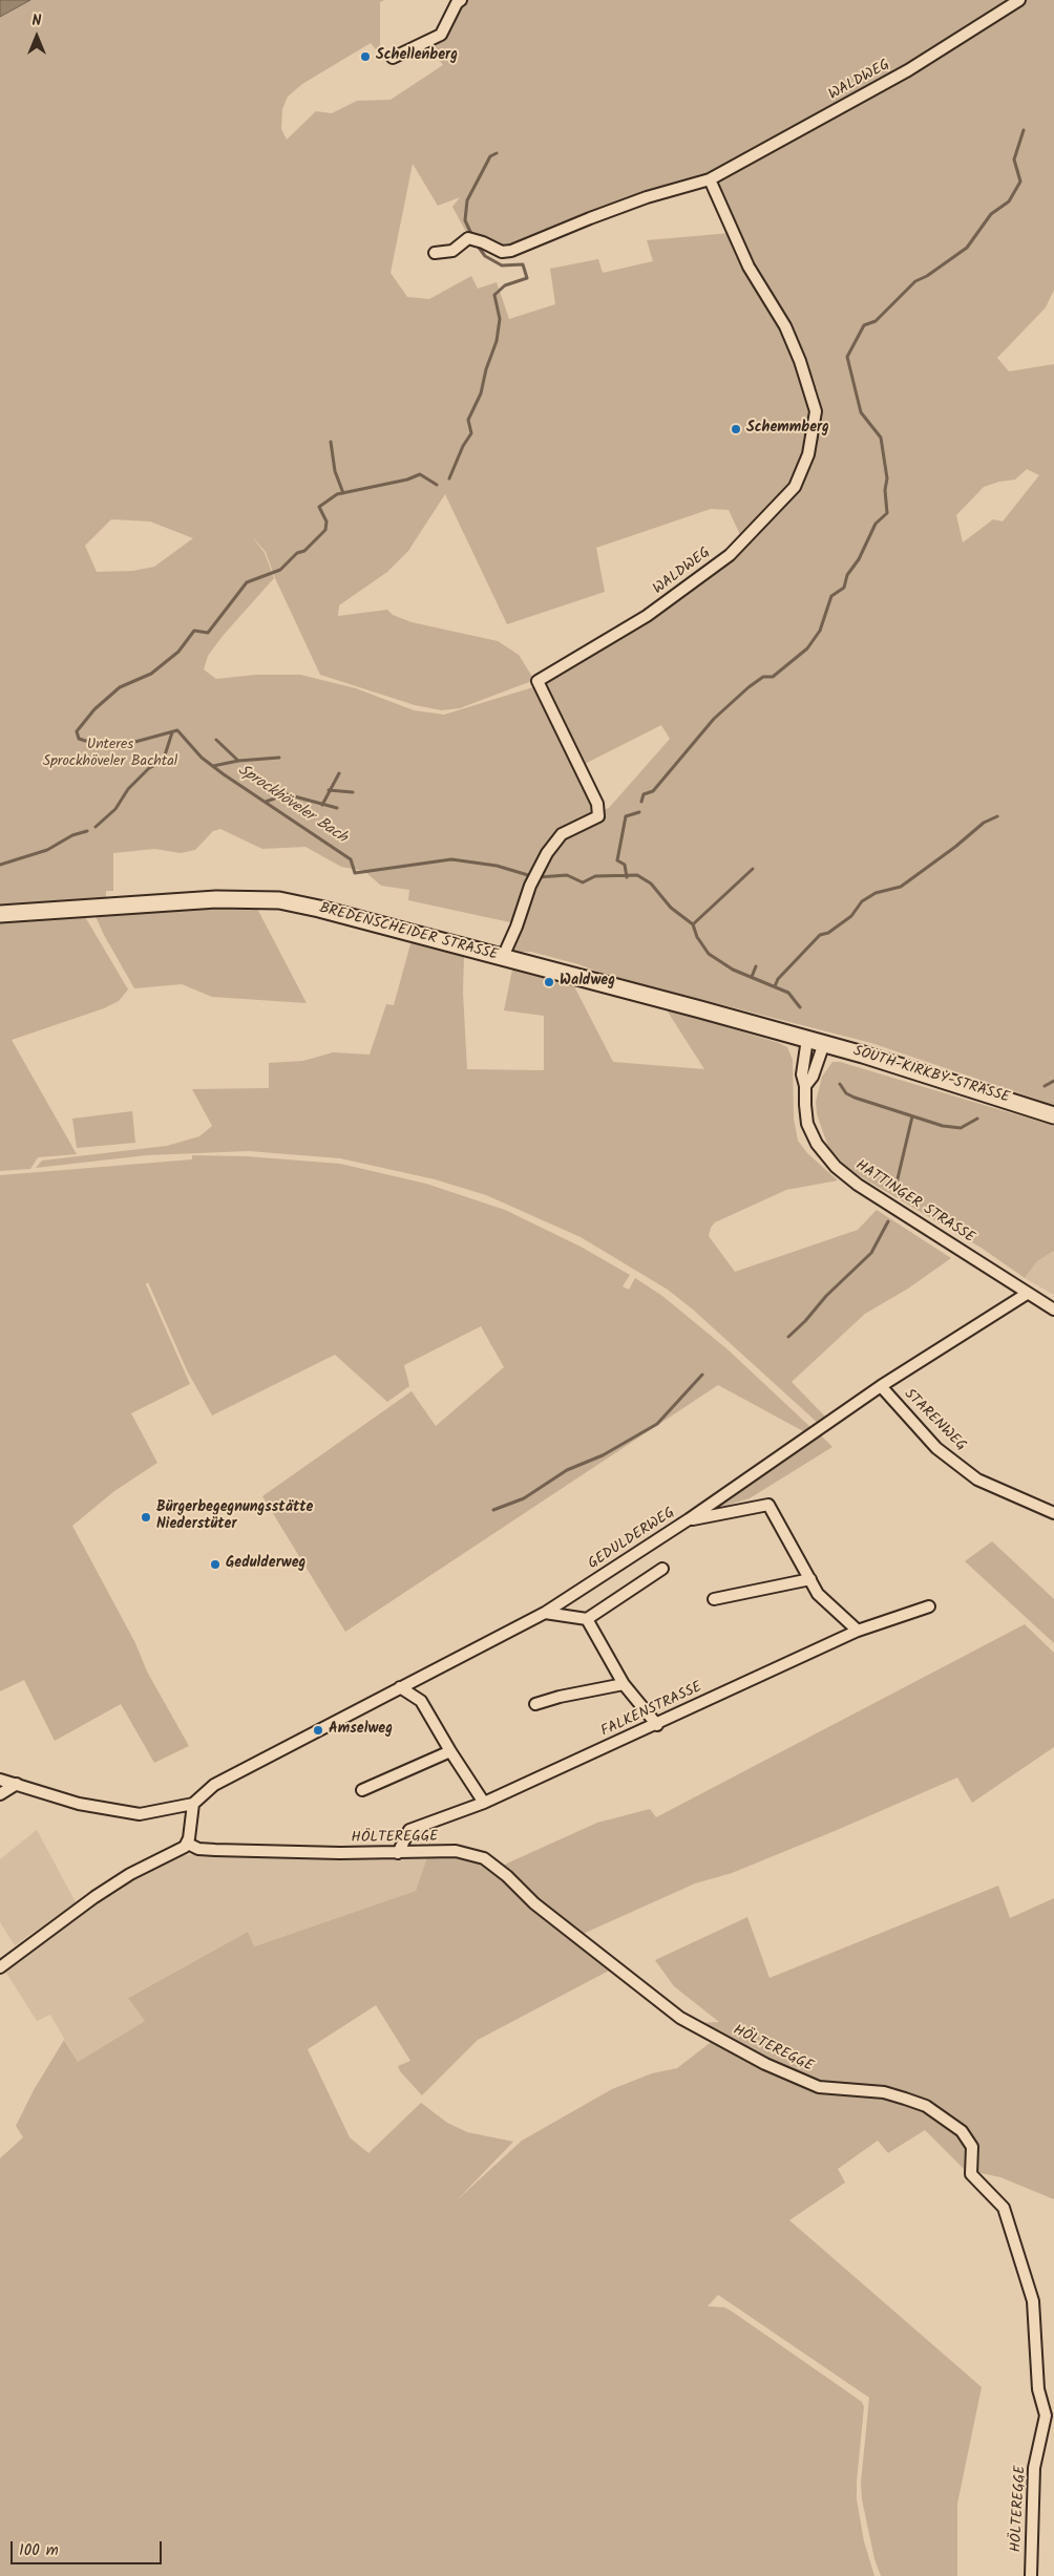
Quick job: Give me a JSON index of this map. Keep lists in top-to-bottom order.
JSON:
{
  "streets": {
    "main road": ["BREDENSCHEIDER STRASSE", "SOUTH-KIRKBY-STRASSE"],
    "street": [
      "WALDWEG",
      "HATTINGER STRASSE",
      "STARENWEG",
      "GEDULDERWEG",
      "FALKENSTRASSE",
      "HÖLTEREGGE"
    ]
  },
  "crossings": [
    ["WALDWEG", "BREDENSCHEIDER STRASSE"],
    ["BREDENSCHEIDER STRASSE", "SOUTH-KIRKBY-STRASSE"],
    ["BREDENSCHEIDER STRASSE", "HATTINGER STRASSE"],
    ["SOUTH-KIRKBY-STRASSE", "HATTINGER STRASSE"],
    ["HATTINGER STRASSE", "GEDULDERWEG"],
    ["STARENWEG", "GEDULDERWEG"],
    ["FALKENSTRASSE", "HÖLTEREGGE"]
  ],
  "water": ["Sprockhöveler Bach"],
  "parks": ["Unteres Sprockhöveler Bachtal"],
  "places": [
    "Schellenberg",
    "Schemmberg",
    "Waldweg",
    "Bürgerbegegnungsstätte Niederstüter",
    "Gedulderweg",
    "Amselweg"
  ],
  "scale_bar": "100 m",
  "north": "top"
}
